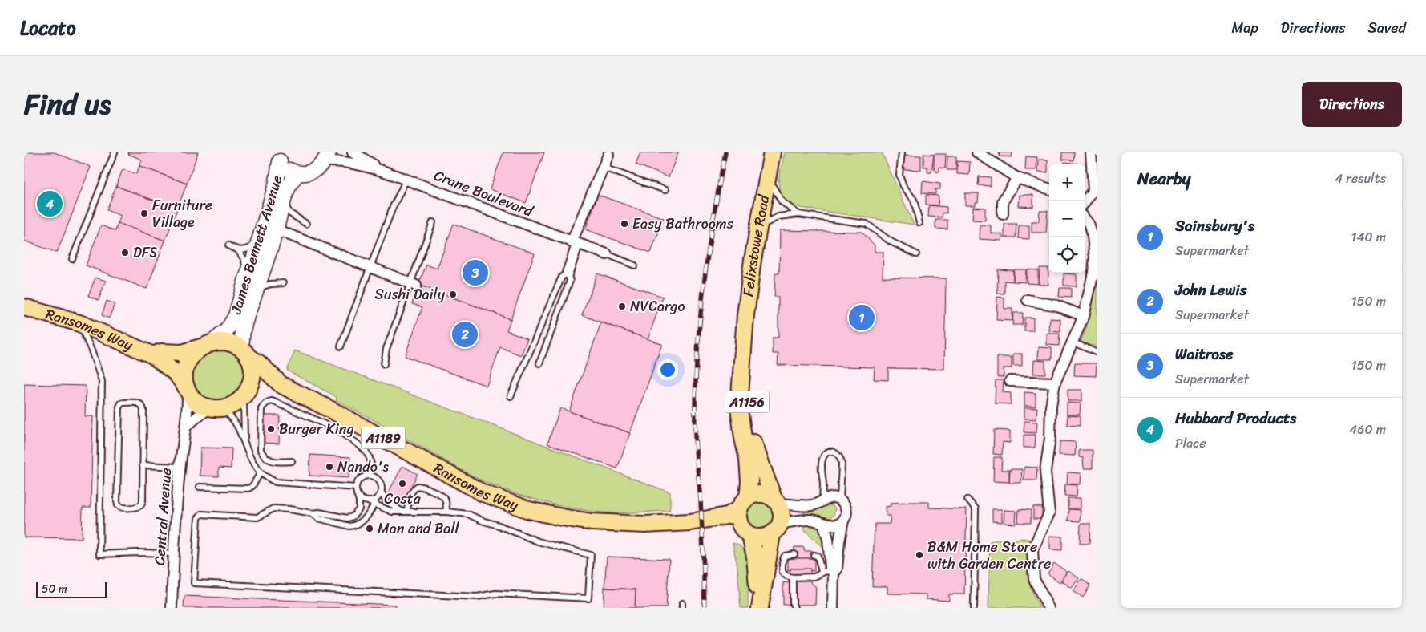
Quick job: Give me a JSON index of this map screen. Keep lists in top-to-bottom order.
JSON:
{
  "streets": {
    "main road": [
      "Felixstowe Road",
      "Ransomes Way",
      "A1156",
      "A1189"
    ],
    "street": ["Crane Boulevard", "James Bennett Avenue", "Central Avenue"]
  },
  "crossings": [
    ["James Bennett Avenue", "Ransomes Way"],
    ["James Bennett Avenue", "Central Avenue"],
    ["Felixstowe Road", "Ransomes Way"],
    ["Ransomes Way", "Central Avenue"]
  ],
  "places": [
    "Furniture Village",
    "Easy Bathrooms",
    "DFS",
    "Sushi Daily",
    "NVCargo",
    "Burger King",
    "Nando's",
    "Costa",
    "Man and Ball",
    "B&M Home Store with Garden Centre"
  ],
  "scale_bar": "50 m",
  "page": {
    "header": "Locato",
    "nav": ["Map", "Directions", "Saved"],
    "title": "Find us",
    "buttons": "Directions",
    "heading": ["Nearby", "4 results"],
    "map_buttons": ["+", "−"],
    "pins": [
      "4",
      "3",
      "1",
      "2"
    ],
    "list": [
      {
        "mark": "1",
        "name": "Sainsbury's",
        "note": "Supermarket",
        "value": "140 m"
      },
      {
        "mark": "2",
        "name": "John Lewis",
        "note": "Supermarket",
        "value": "150 m"
      },
      {
        "mark": "3",
        "name": "Waitrose",
        "note": "Supermarket",
        "value": "150 m"
      },
      {
        "mark": "4",
        "name": "Hubbard Products",
        "note": "Place",
        "value": "460 m"
      }
    ],
    "scale": "50 m"
  }
}
